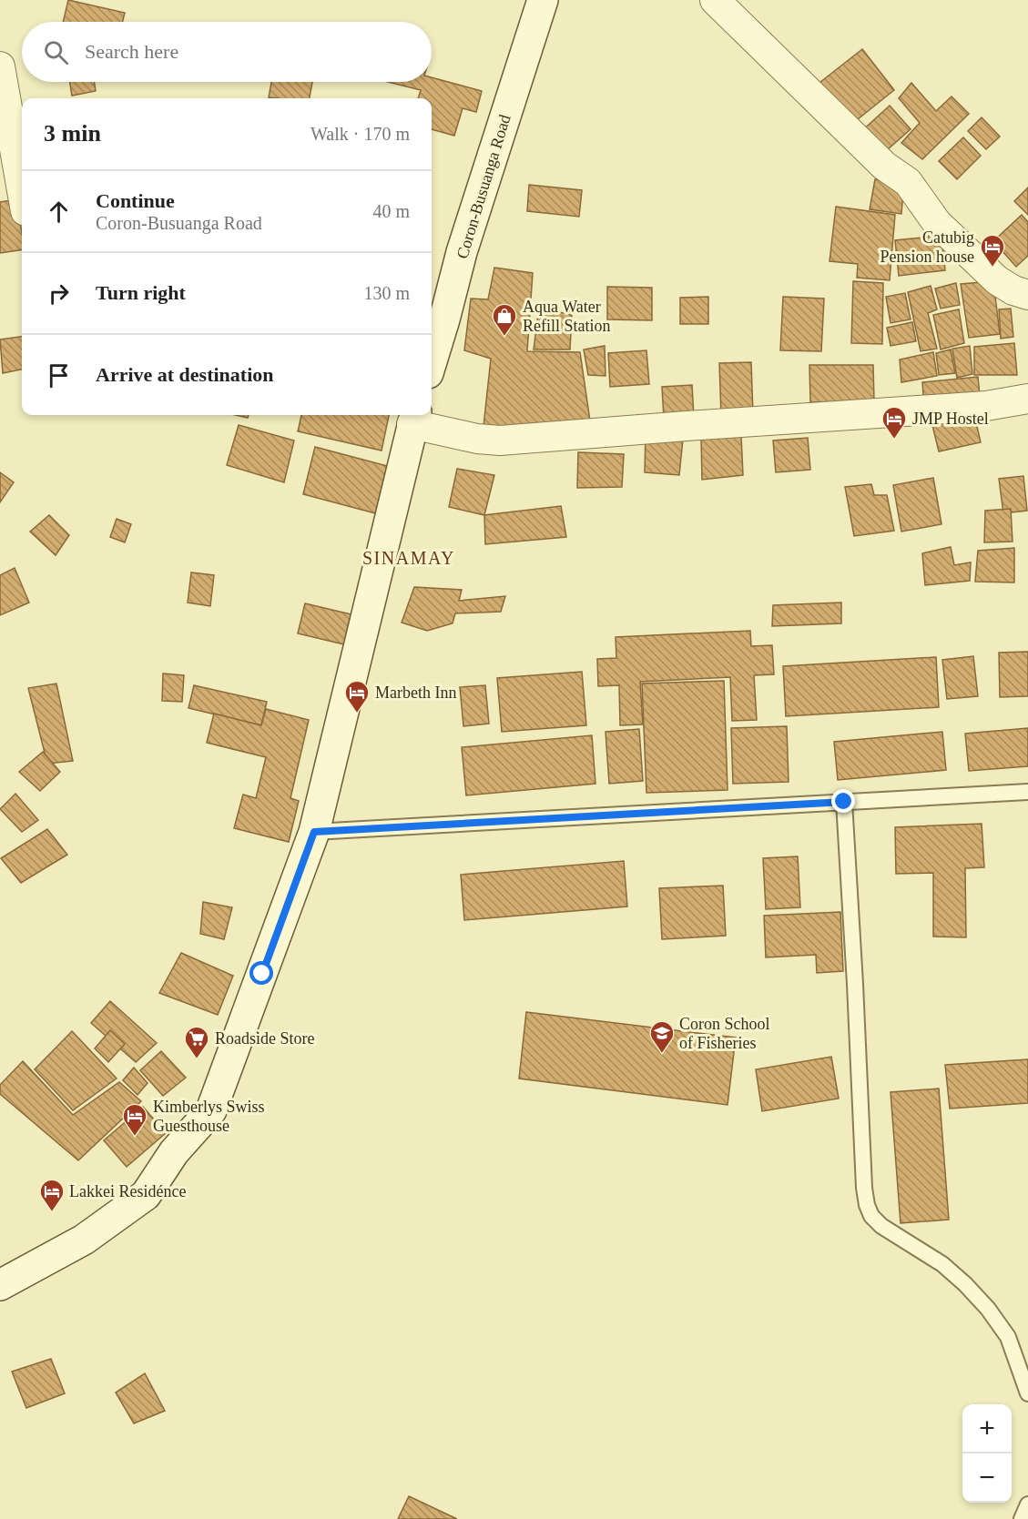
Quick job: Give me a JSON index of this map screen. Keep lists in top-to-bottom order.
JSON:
{
  "streets": {
    "main road": ["Coron-Busuanga Road"]
  },
  "districts": ["SINAMAY"],
  "places": {
    "hotel": [
      "Catubig Pension house",
      "JMP Hostel",
      "Marbeth Inn",
      "Kimberlys Swiss Guesthouse",
      "Lakkei Residénce"
    ],
    "shop": ["Aqua Water Refill Station"],
    "school or university": ["Coron School of Fisheries"],
    "supermarket": ["Roadside Store"]
  },
  "page": {
    "search": "Search here",
    "heading": ["3 min", "Walk · 170 m"],
    "list": [
      ["Continue", "Coron-Busuanga Road", "40 m"],
      ["Turn right", "130 m"],
      "Arrive at destination"
    ],
    "map_buttons": ["+", "−"]
  }
}
